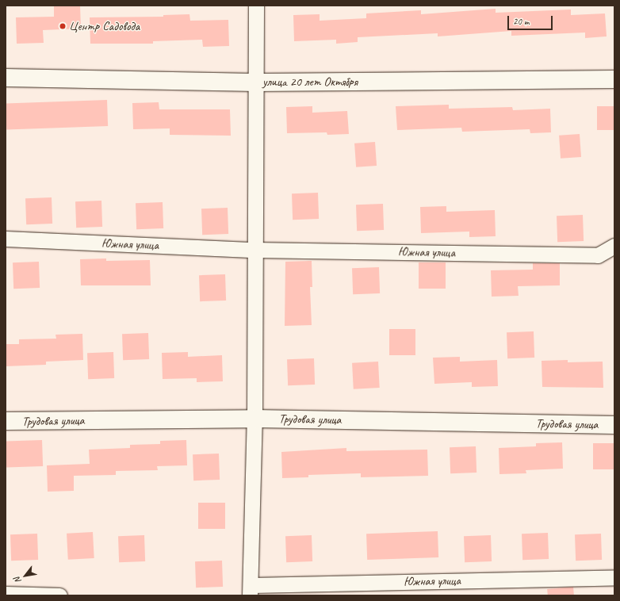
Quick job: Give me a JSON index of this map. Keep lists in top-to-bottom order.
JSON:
{
  "streets": {
    "main road": ["улица 20 лет Октября", "Трудовая улица"],
    "street": ["Южная улица"]
  },
  "crossings": [
    ["улица 20 лет Октября", "Южная улица"],
    ["Южная улица", "Трудовая улица"]
  ],
  "places": ["Центр Садовода"],
  "scale_bar": "20 m",
  "north": "bottom left"
}
